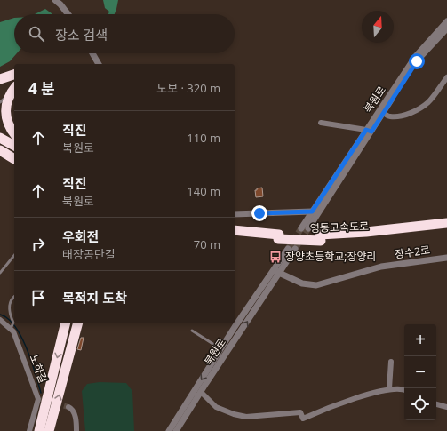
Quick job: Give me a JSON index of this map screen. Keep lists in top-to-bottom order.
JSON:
{
  "streets": {
    "highway": ["영동고속도로"],
    "street": ["북원로", "장수2로", "노하길"]
  },
  "crossings": [
    ["북원로", "장수2로"]
  ],
  "places": {
    "bus stop": ["장양초등학교;장양리"]
  },
  "north": "top",
  "page": {
    "search": "장소 검색",
    "heading": ["4 분", "도보 · 320 m"],
    "list": [
      ["직진", "북원로", "110 m"],
      ["직진", "북원로", "140 m"],
      ["우회전", "태장공단길", "70 m"],
      "목적지 도착"
    ],
    "map_buttons": ["+", "−"]
  }
}
